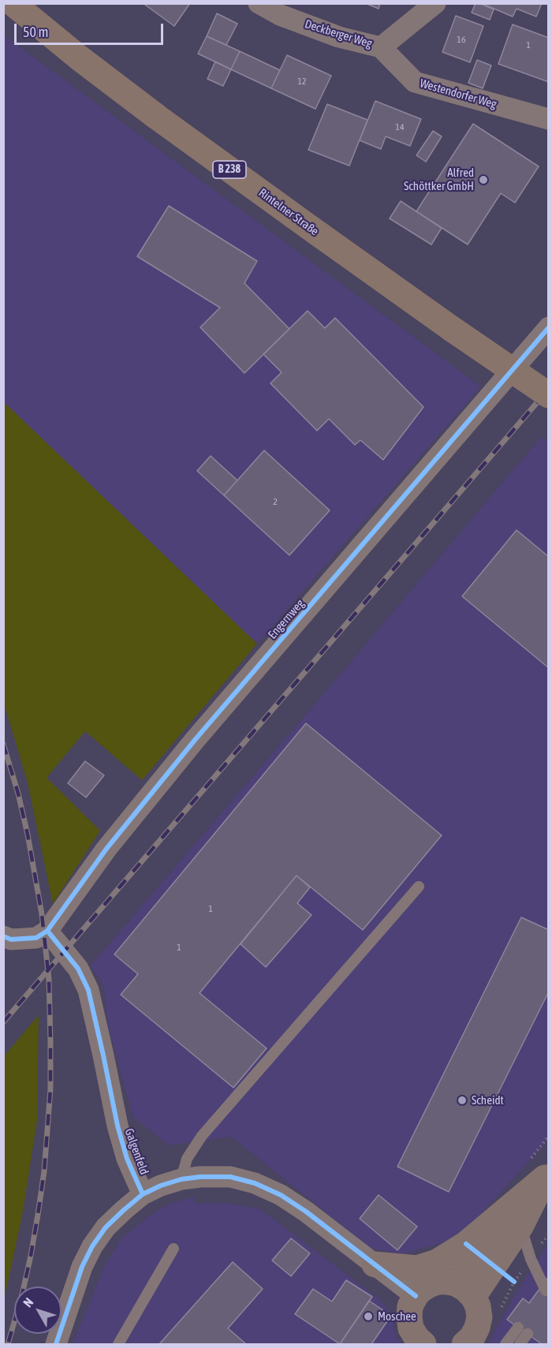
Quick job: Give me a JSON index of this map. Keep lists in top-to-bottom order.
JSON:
{
  "streets": {
    "main road": ["B 238", "Rintelner Straße"],
    "street": [
      "Deckberger Weg",
      "Westendorfer Weg",
      "Engernweg",
      "Galgenfeld"
    ]
  },
  "crossings": [
    ["Deckberger Weg", "Westendorfer Weg"],
    ["Engernweg", "Galgenfeld"]
  ],
  "places": ["Alfred Schöttker GmbH", "Scheidt", "Moschee"],
  "house_numbers": [
    "16",
    "1",
    "12",
    "14",
    "2",
    "1",
    "1"
  ],
  "scale_bar": "50 m",
  "north": "top left"
}
